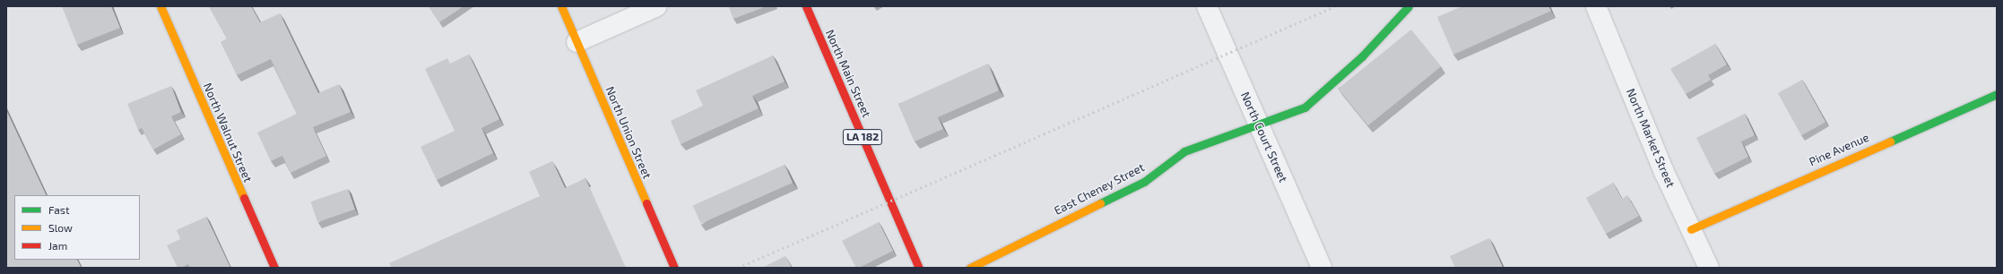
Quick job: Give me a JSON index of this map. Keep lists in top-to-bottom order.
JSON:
{
  "streets": {
    "street": [
      "North Main Street",
      "North Walnut Street",
      "North Union Street",
      "LA 182",
      "North Court Street",
      "North Market Street",
      "Pine Avenue",
      "East Cheney Street"
    ]
  },
  "crossings": [
    ["North Court Street", "East Cheney Street"],
    ["North Market Street", "Pine Avenue"]
  ],
  "legend": ["Fast", "Slow", "Jam"]
}
